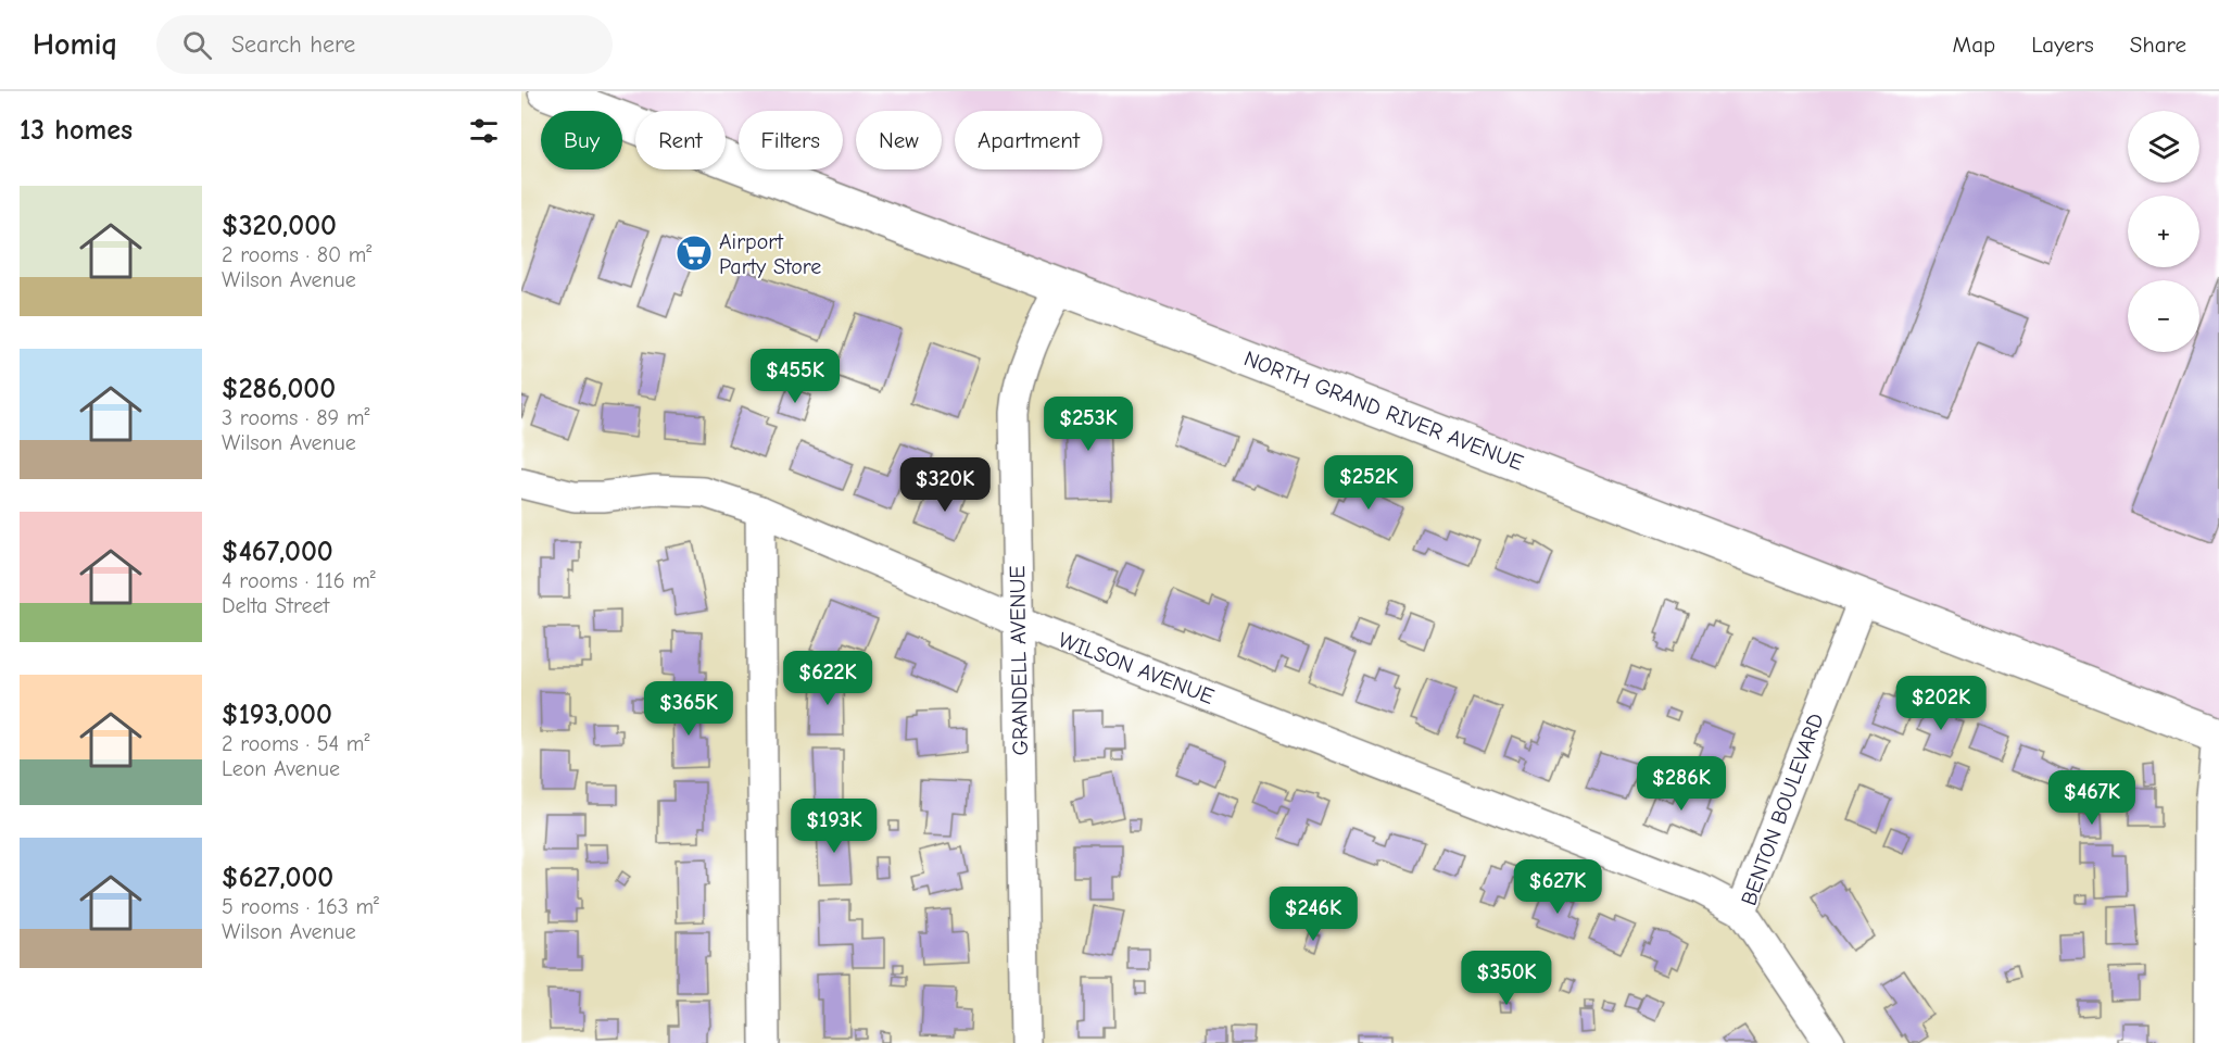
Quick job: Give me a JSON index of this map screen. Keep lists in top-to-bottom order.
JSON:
{
  "streets": {
    "main road": ["NORTH GRAND RIVER AVENUE"],
    "street": ["GRANDELL AVENUE", "WILSON AVENUE", "BENTON BOULEVARD"]
  },
  "crossings": [
    ["NORTH GRAND RIVER AVENUE", "GRANDELL AVENUE"],
    ["NORTH GRAND RIVER AVENUE", "BENTON BOULEVARD"],
    ["GRANDELL AVENUE", "WILSON AVENUE"],
    ["WILSON AVENUE", "BENTON BOULEVARD"]
  ],
  "places": {
    "supermarket": ["Airport Party Store"]
  },
  "page": {
    "header": "Homiq",
    "search": "Search here",
    "nav": ["Map", "Layers", "Share"],
    "heading": "13 homes",
    "map_buttons": ["+", "−"],
    "chip": [
      "Buy",
      "Rent",
      "Filters",
      "New",
      "Apartment"
    ],
    "list": [
      {
        "name": "$320,000",
        "note": "2 rooms · 80 m² · Wilson Avenue"
      },
      {
        "name": "$286,000",
        "note": "3 rooms · 89 m² · Wilson Avenue"
      },
      {
        "name": "$467,000",
        "note": "4 rooms · 116 m² · Delta Street"
      },
      {
        "name": "$193,000",
        "note": "2 rooms · 54 m² · Leon Avenue"
      },
      {
        "name": "$627,000",
        "note": "5 rooms · 163 m² · Wilson Avenue"
      }
    ],
    "price": [
      "$455K",
      "$253K",
      "$252K",
      "$320K",
      "$622K",
      "$202K",
      "$365K",
      "$286K",
      "$467K",
      "$193K",
      "$627K",
      "$246K",
      "$350K"
    ]
  }
}
